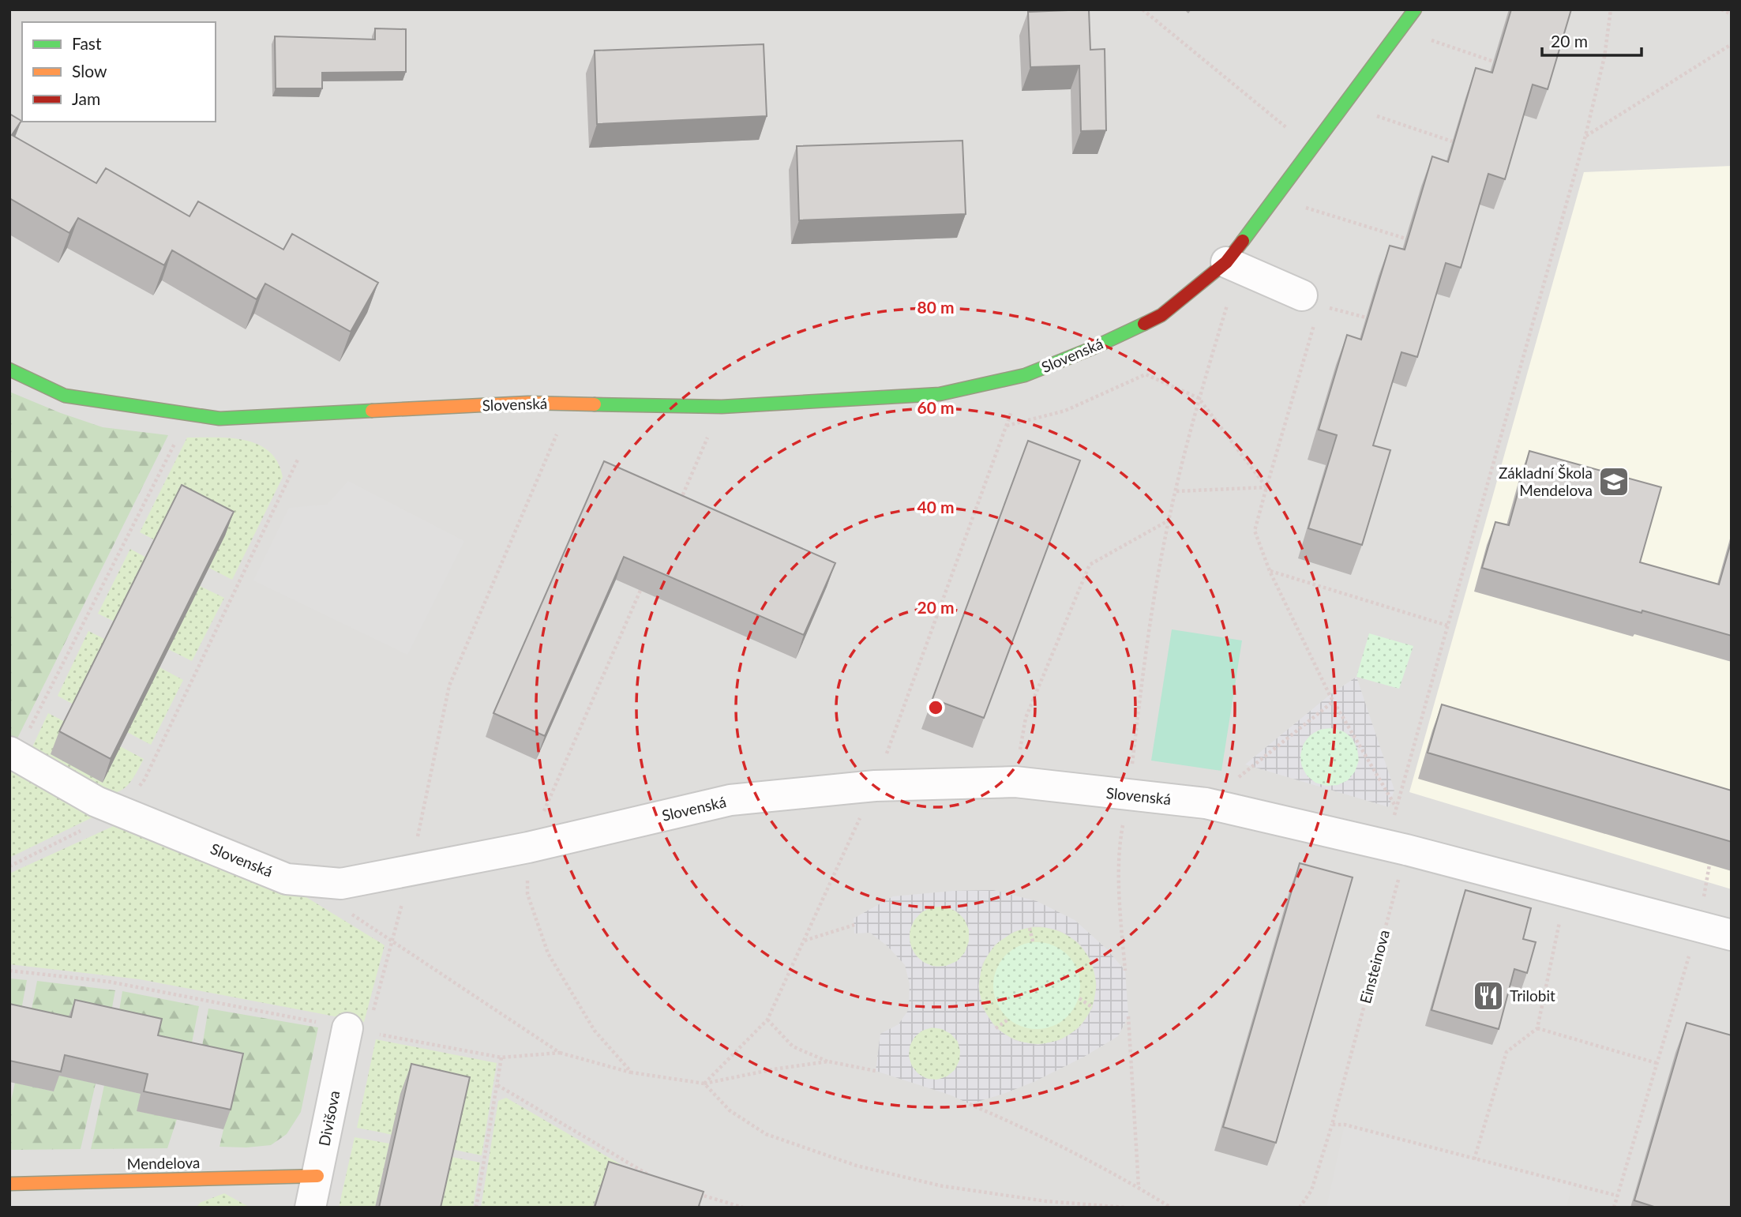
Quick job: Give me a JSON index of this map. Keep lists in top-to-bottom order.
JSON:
{
  "streets": {
    "street": ["Slovenská", "Divišova", "Mendelova"],
    "path": ["Einsteinova"]
  },
  "crossings": [
    ["Slovenská", "Einsteinova"],
    ["Divišova", "Mendelova"]
  ],
  "places": {
    "school or university": ["Základní Škola Mendelova"],
    "restaurant": ["Trilobit"]
  },
  "legend": ["Fast", "Slow", "Jam"],
  "scale_bar": "20 m",
  "rings": [
    "80 m",
    "60 m",
    "40 m",
    "20 m"
  ]
}
